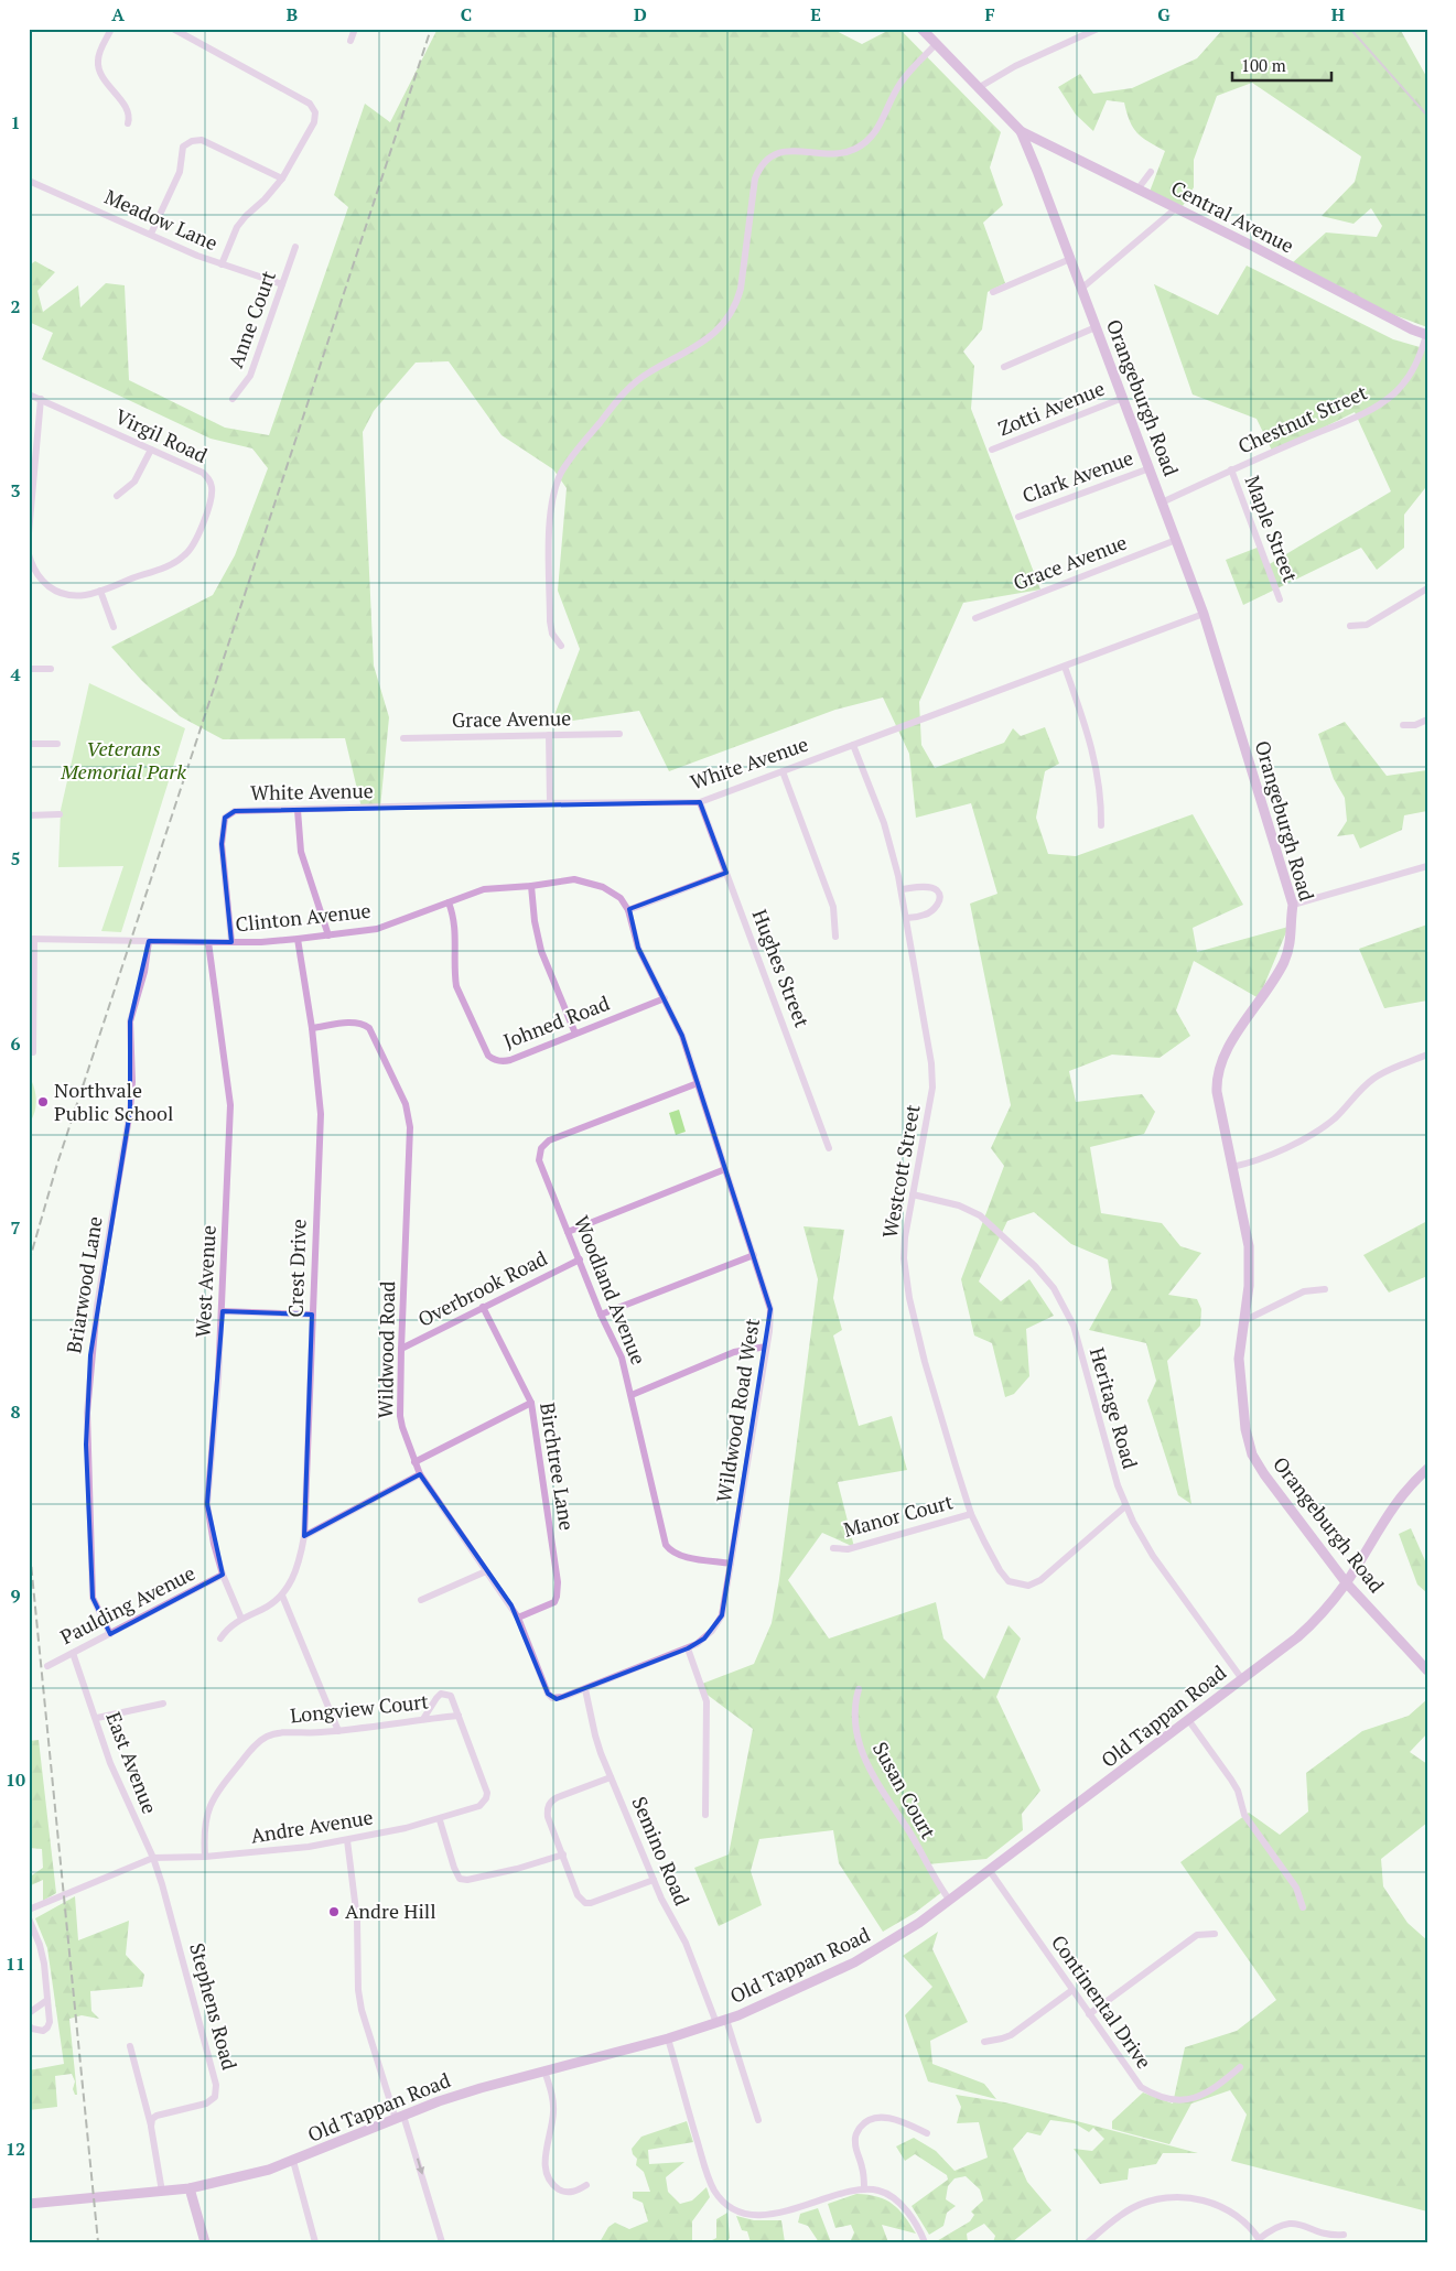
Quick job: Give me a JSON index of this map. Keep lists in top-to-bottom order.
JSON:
{
  "streets": {
    "street": [
      "Central Avenue",
      "Meadow Lane",
      "Anne Court",
      "Orangeburgh Road",
      "Zotti Avenue",
      "Chestnut Street",
      "Virgil Road",
      "Clark Avenue",
      "Maple Street",
      "Grace Avenue",
      "White Avenue",
      "Clinton Avenue",
      "Hughes Street",
      "Johned Road",
      "Westcott Street",
      "Crest Drive",
      "West Avenue",
      "Briarwood Lane",
      "Overbrook Road",
      "Woodland Avenue",
      "Wildwood Road",
      "Heritage Road",
      "Wildwood Road West",
      "Birchtree Lane",
      "Manor Court",
      "Paulding Avenue",
      "Longview Court",
      "Old Tappan Road",
      "East Avenue",
      "Susan Court",
      "Andre Avenue",
      "Semino Road",
      "Continental Drive",
      "Stephens Road"
    ]
  },
  "crossings": [
    ["Central Avenue", "Orangeburgh Road"],
    ["Central Avenue", "Chestnut Street"],
    ["Meadow Lane", "Anne Court"],
    ["Orangeburgh Road", "Zotti Avenue"],
    ["Orangeburgh Road", "Chestnut Street"],
    ["Orangeburgh Road", "Clark Avenue"],
    ["Orangeburgh Road", "Grace Avenue"],
    ["Orangeburgh Road", "White Avenue"],
    ["Orangeburgh Road", "Old Tappan Road"],
    ["Chestnut Street", "Maple Street"],
    ["White Avenue", "Clinton Avenue"],
    ["White Avenue", "Hughes Street"],
    ["White Avenue", "Westcott Street"],
    ["Clinton Avenue", "Johned Road"],
    ["Clinton Avenue", "Crest Drive"],
    ["Clinton Avenue", "West Avenue"],
    ["Clinton Avenue", "Briarwood Lane"],
    ["Clinton Avenue", "Wildwood Road West"],
    ["Johned Road", "Wildwood Road West"],
    ["Westcott Street", "Heritage Road"],
    ["Westcott Street", "Manor Court"],
    ["Crest Drive", "Wildwood Road"],
    ["West Avenue", "Paulding Avenue"],
    ["Briarwood Lane", "Paulding Avenue"],
    ["Overbrook Road", "Woodland Avenue"],
    ["Overbrook Road", "Wildwood Road"],
    ["Overbrook Road", "Birchtree Lane"],
    ["Woodland Avenue", "Wildwood Road West"],
    ["Wildwood Road", "Wildwood Road West"],
    ["Wildwood Road", "Birchtree Lane"],
    ["Wildwood Road", "Semino Road"],
    ["Heritage Road", "Old Tappan Road"],
    ["Wildwood Road West", "Semino Road"],
    ["Paulding Avenue", "East Avenue"],
    ["Longview Court", "Andre Avenue"],
    ["Old Tappan Road", "Susan Court"],
    ["Old Tappan Road", "Semino Road"],
    ["Old Tappan Road", "Continental Drive"],
    ["East Avenue", "Andre Avenue"],
    ["East Avenue", "Stephens Road"]
  ],
  "parks": ["Veterans Memorial Park"],
  "places": ["Northvale Public School", "Andre Hill"],
  "scale_bar": "100 m",
  "grid": {
    "columns": [
      "A",
      "B",
      "C",
      "D",
      "E",
      "F",
      "G",
      "H"
    ],
    "rows": [
      "1",
      "2",
      "3",
      "4",
      "5",
      "6",
      "7",
      "8",
      "9",
      "10",
      "11",
      "12"
    ]
  }
}
